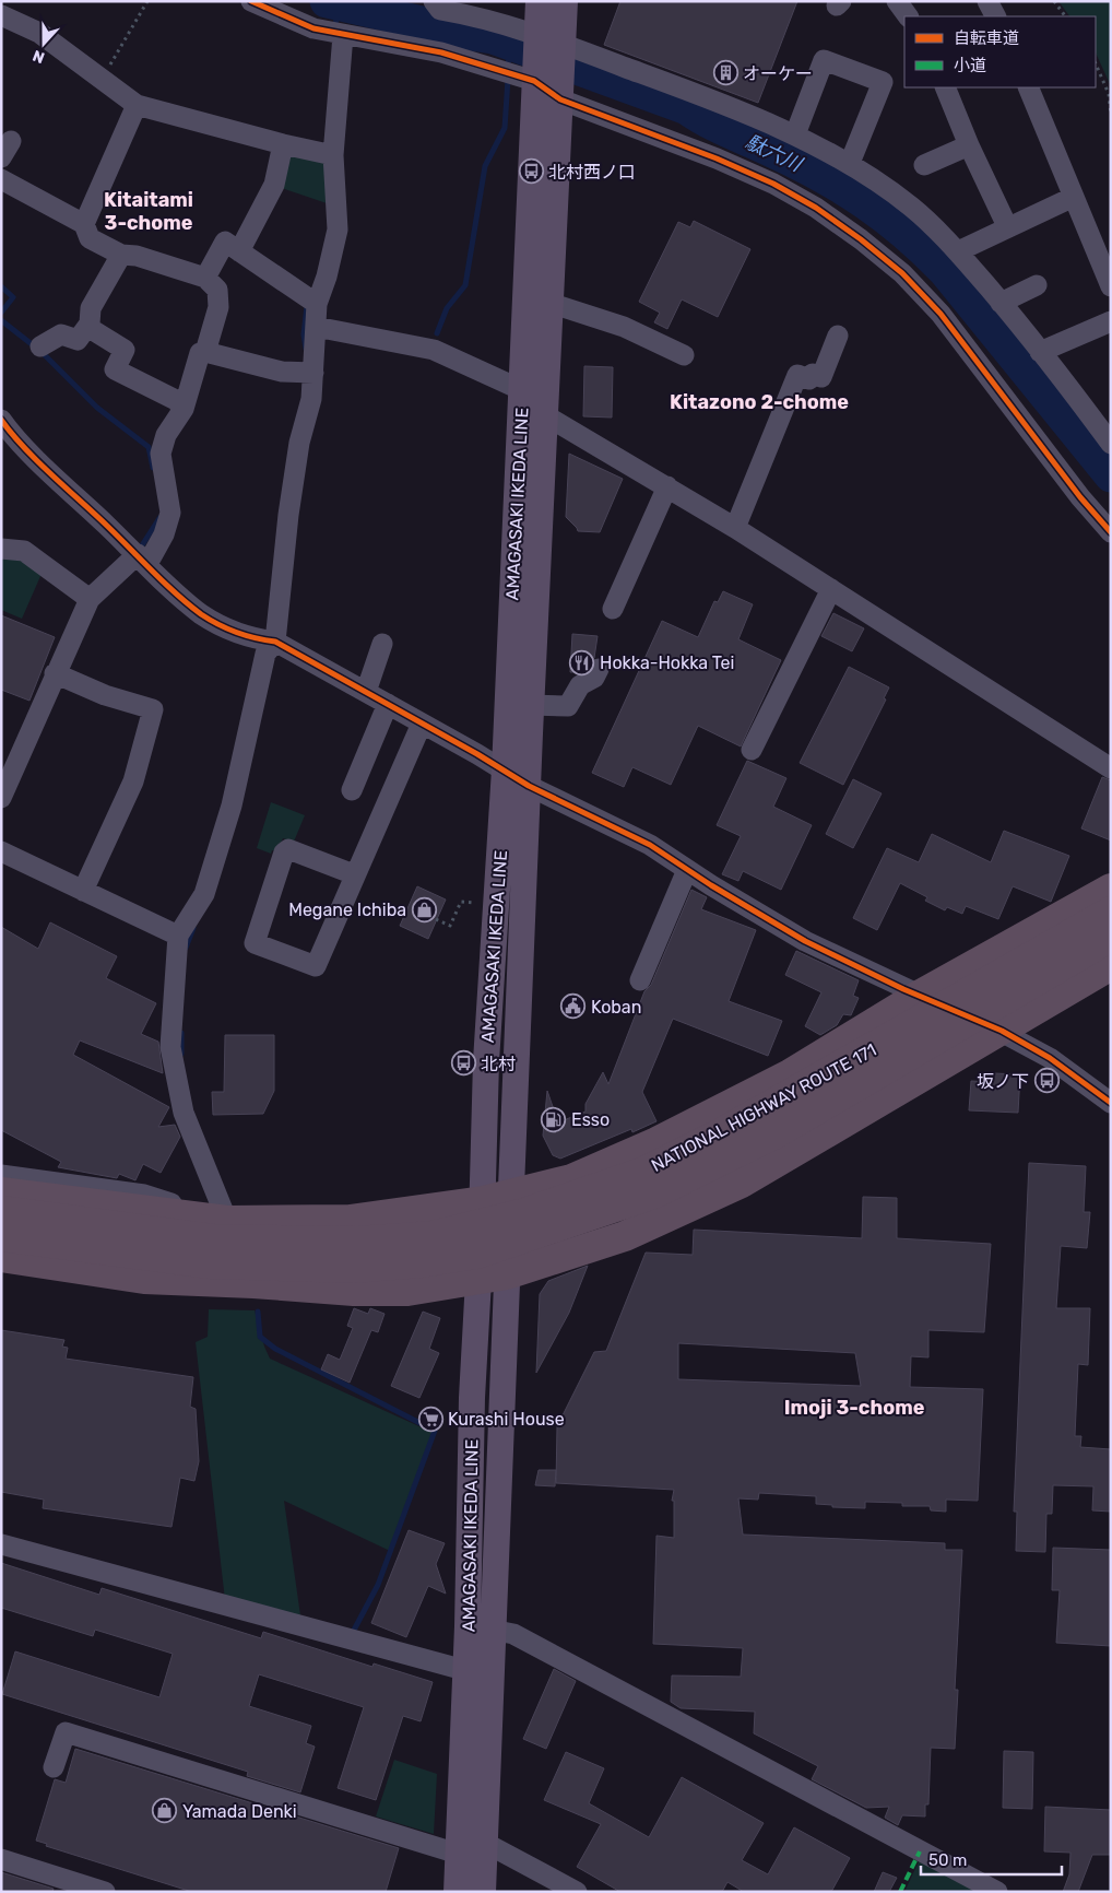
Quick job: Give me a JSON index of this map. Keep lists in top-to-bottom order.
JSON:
{
  "streets": {
    "highway": ["NATIONAL HIGHWAY ROUTE 171"],
    "main road": ["AMAGASAKI IKEDA LINE"]
  },
  "districts": ["Kitaitami 3-chome", "Kitazono 2-chome", "Imoji 3-chome"],
  "water": ["駄六川"],
  "places": {
    "building": ["オーケー"],
    "bus stop": ["北村西ノ口", "北村", "坂ノ下"],
    "restaurant": ["Hokka-Hokka Tei"],
    "shop": ["Megane Ichiba", "Yamada Denki"],
    "public building": ["Koban"],
    "fuel station": ["Esso"],
    "supermarket": ["Kurashi House"]
  },
  "legend": ["自転車道", "小道"],
  "scale_bar": "50 m",
  "north": "bottom"
}
